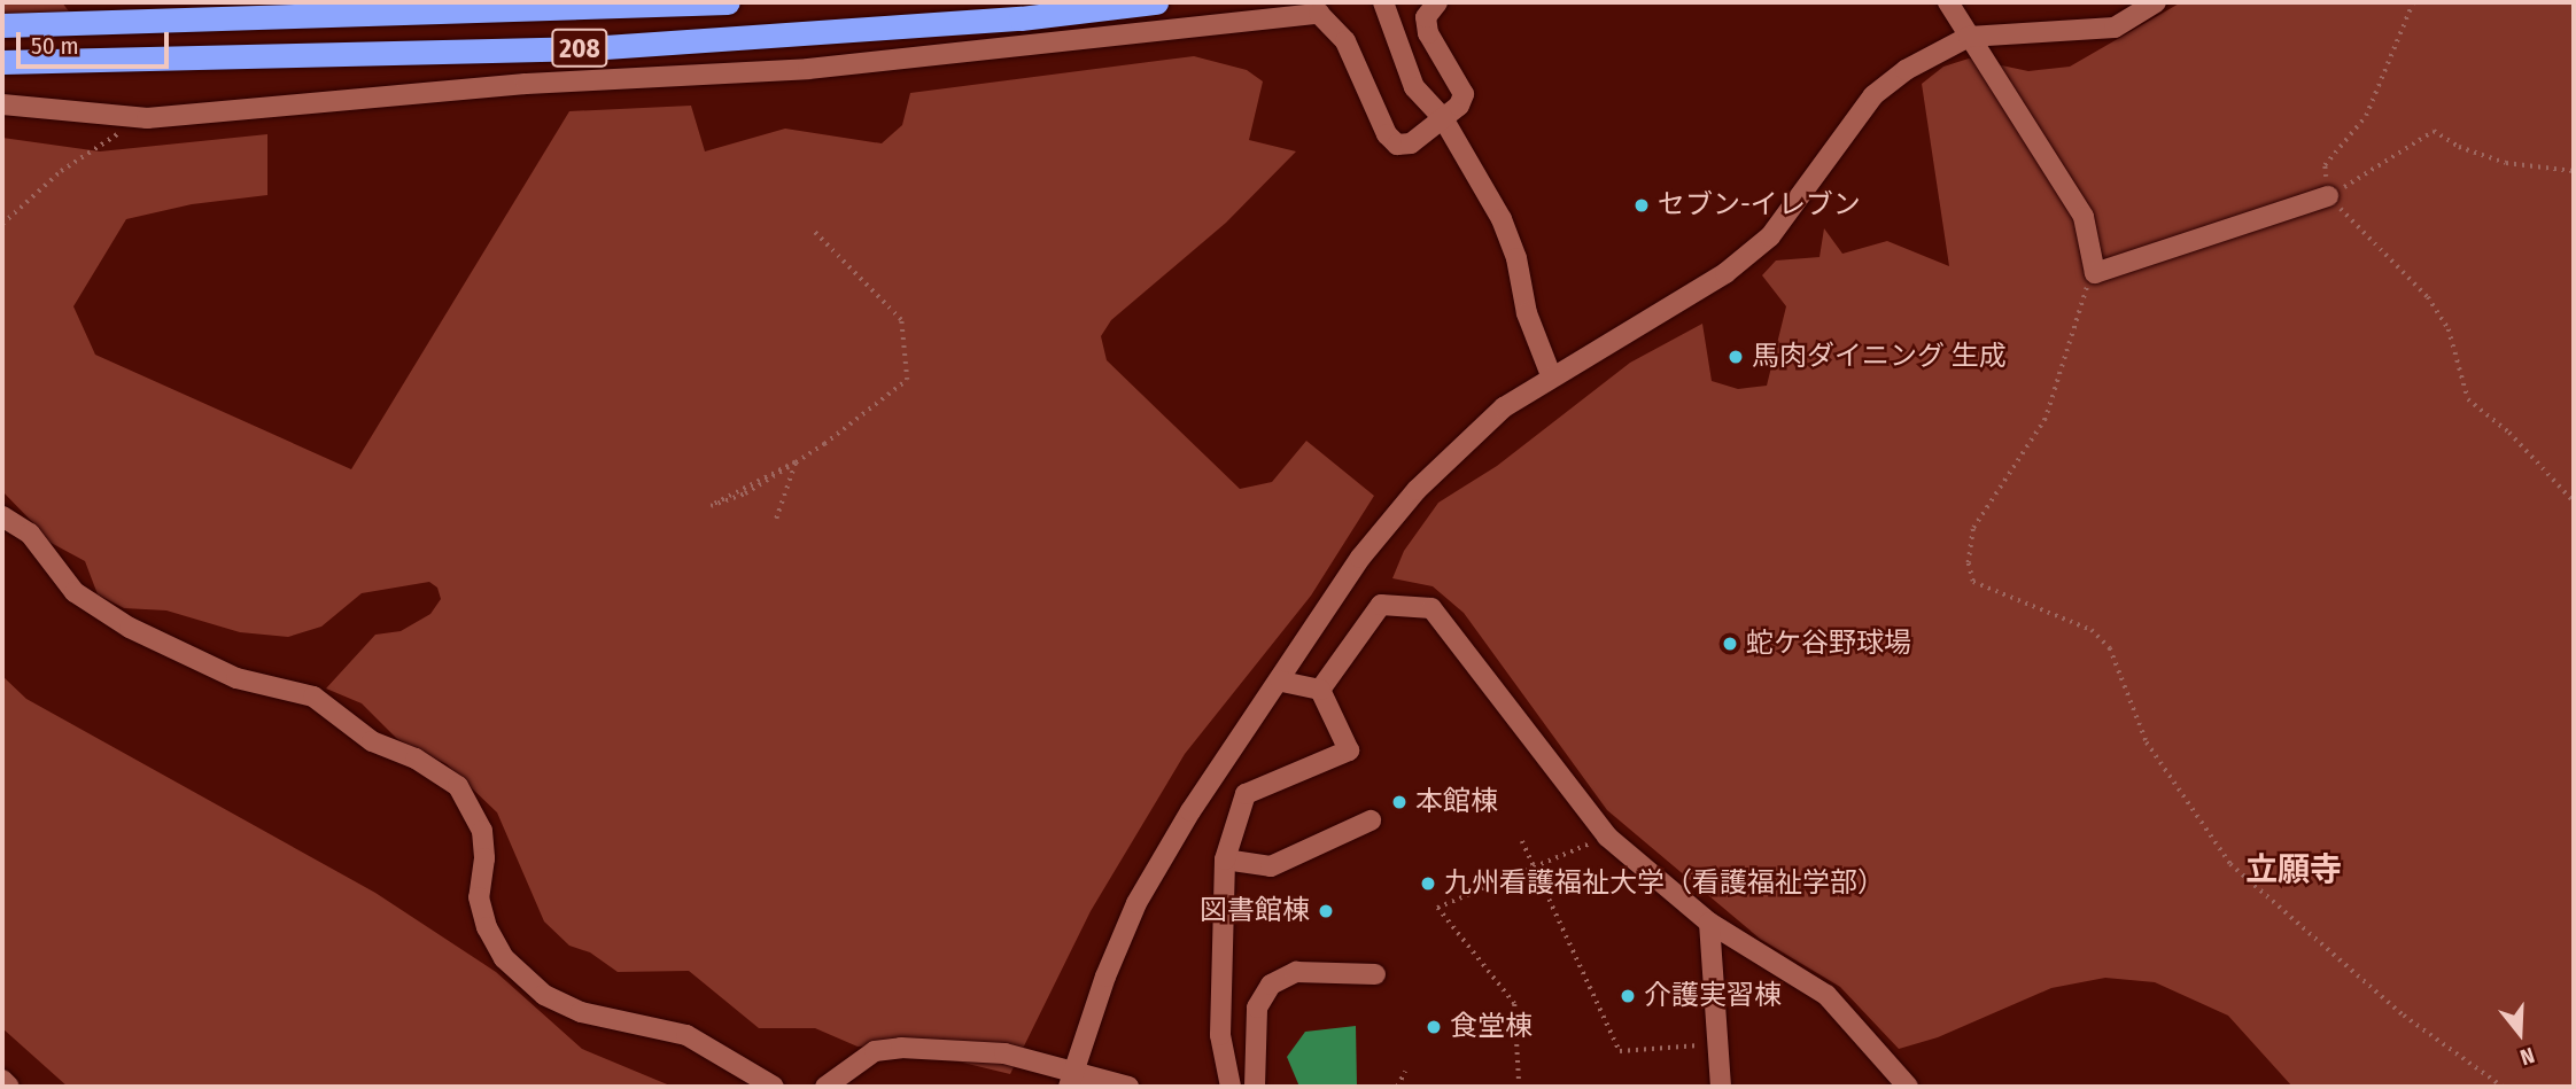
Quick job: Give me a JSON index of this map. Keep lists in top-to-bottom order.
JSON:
{
  "streets": {
    "highway": ["208"]
  },
  "districts": ["立願寺"],
  "places": [
    "セブン-イレブン",
    "馬肉ダイニング 生成",
    "蛇ケ谷野球場",
    "本館棟",
    "九州看護福祉大学（看護福祉学部）",
    "図書館棟",
    "介護実習棟",
    "食堂棟"
  ],
  "scale_bar": "50 m",
  "north": "bottom"
}
